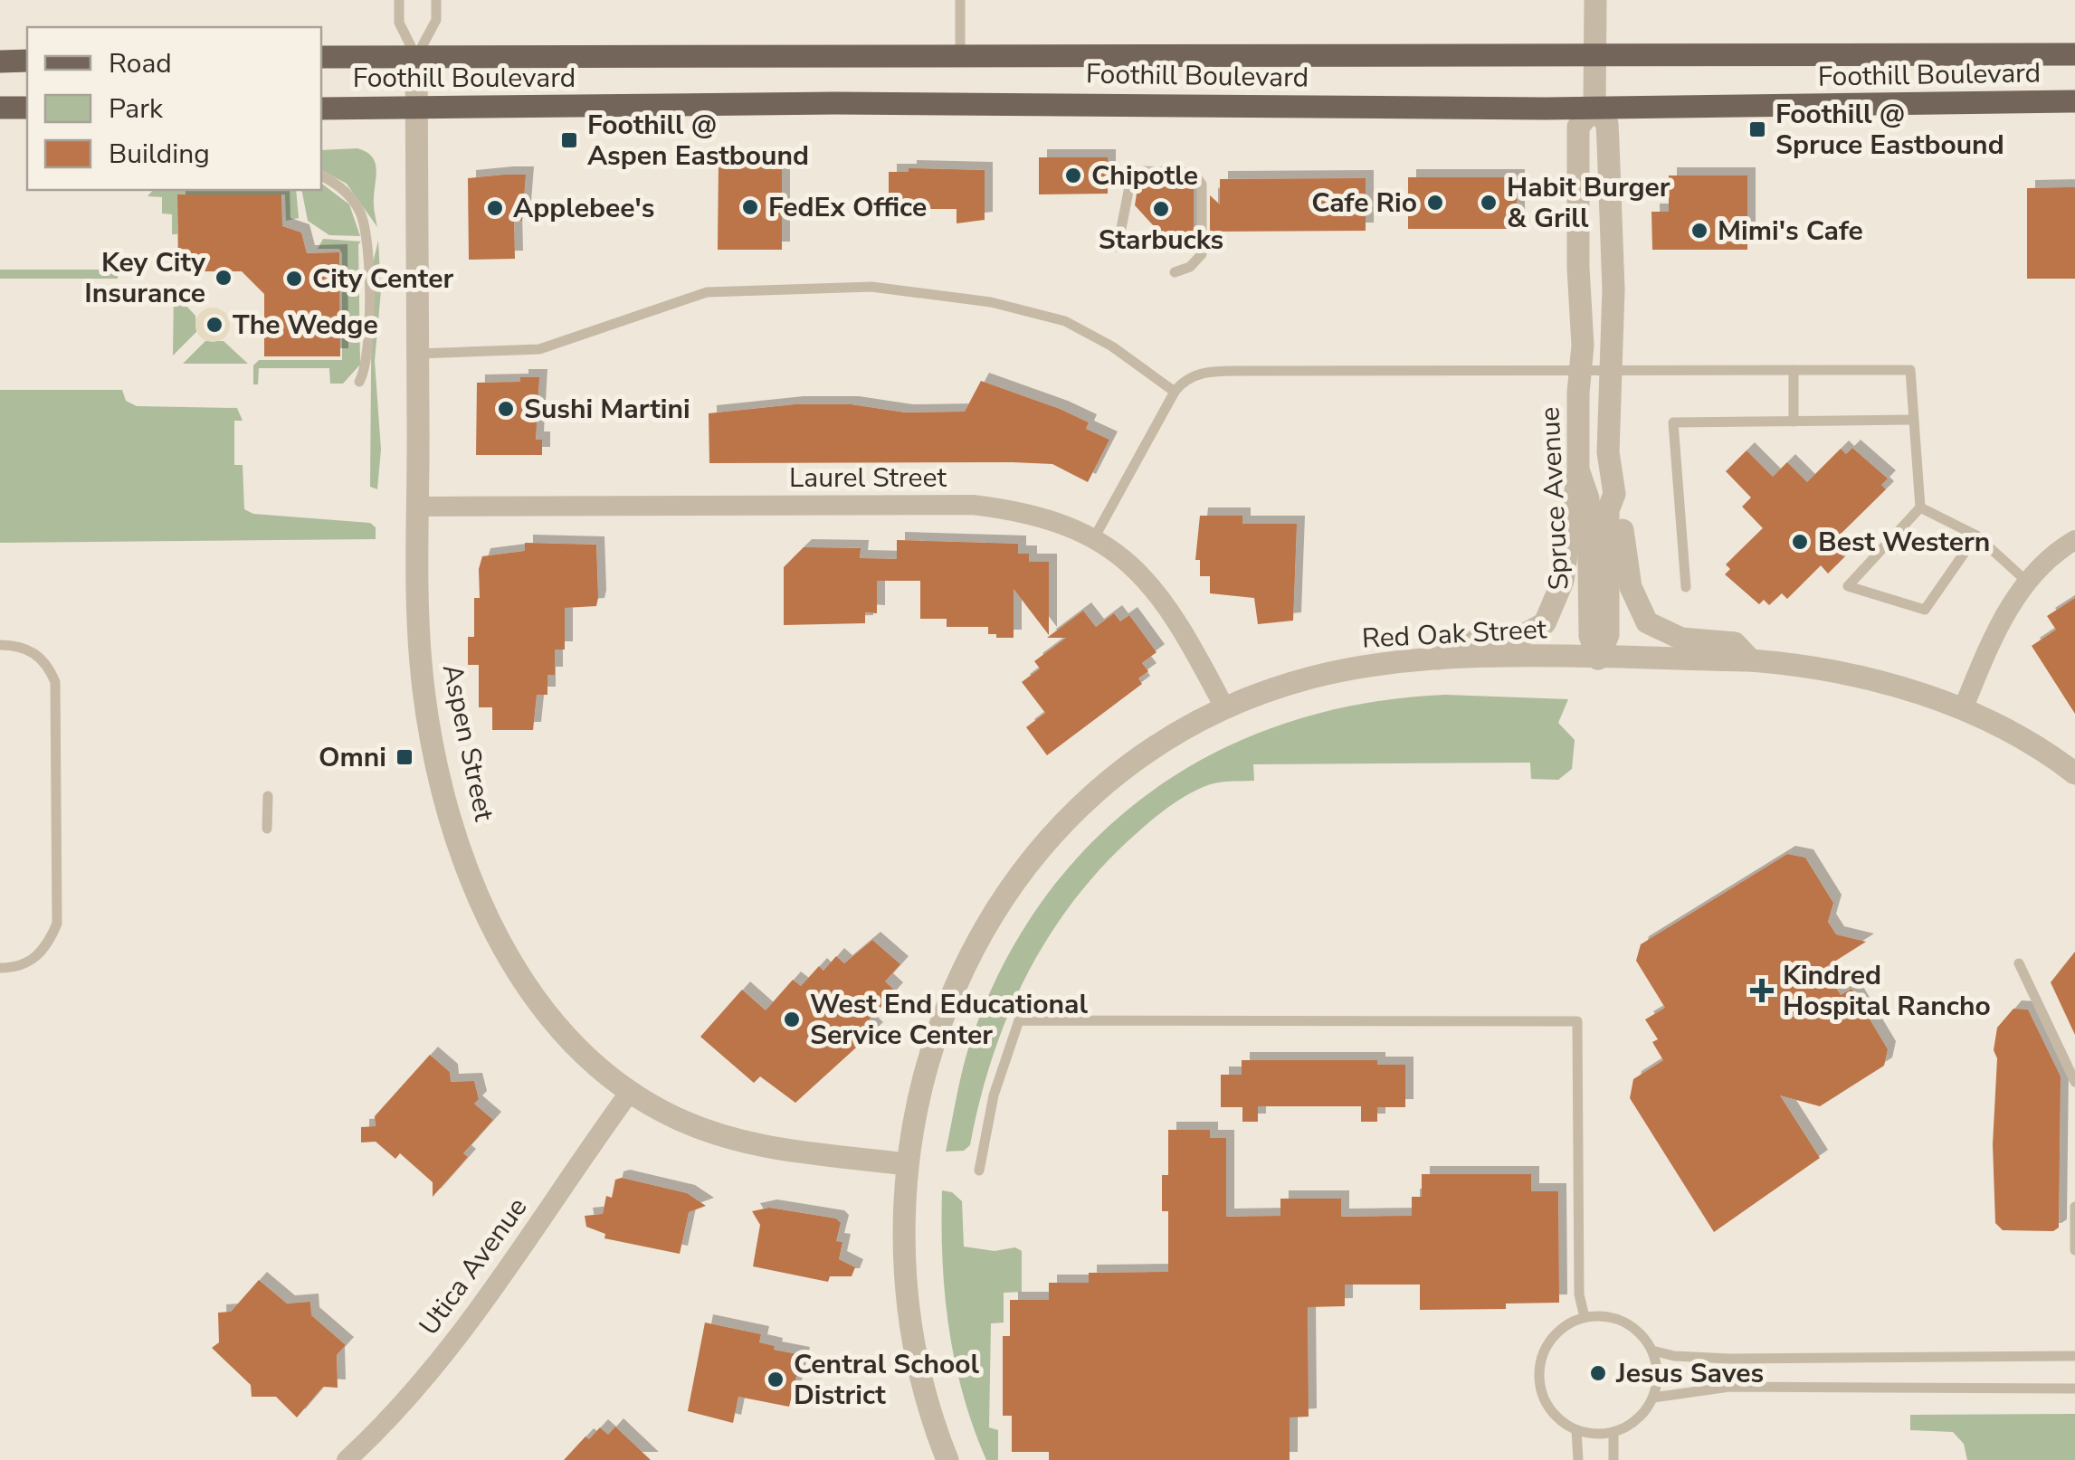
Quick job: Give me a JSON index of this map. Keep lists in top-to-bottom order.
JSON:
{
  "streets": {
    "main road": ["Foothill Boulevard"],
    "street": [
      "Laurel Street",
      "Spruce Avenue",
      "Red Oak Street",
      "Aspen Street",
      "Utica Avenue"
    ]
  },
  "crossings": [
    ["Foothill Boulevard", "Spruce Avenue"],
    ["Foothill Boulevard", "Aspen Street"],
    ["Laurel Street", "Red Oak Street"],
    ["Laurel Street", "Aspen Street"],
    ["Spruce Avenue", "Red Oak Street"],
    ["Red Oak Street", "Aspen Street"],
    ["Aspen Street", "Utica Avenue"]
  ],
  "places": {
    "transit": ["Foothill @ Spruce Eastbound", "Foothill @ Aspen Eastbound", "Omni"],
    "other": [
      "Chipotle",
      "Cafe Rio",
      "Habit Burger & Grill",
      "FedEx Office",
      "Applebee's",
      "Starbucks",
      "Mimi's Cafe",
      "Key City Insurance",
      "City Center",
      "The Wedge",
      "Sushi Martini",
      "Best Western",
      "West End Educational Service Center",
      "Jesus Saves",
      "Central School District"
    ],
    "health": ["Kindred Hospital Rancho"]
  },
  "legend": ["Road", "Park", "Building"]
}
